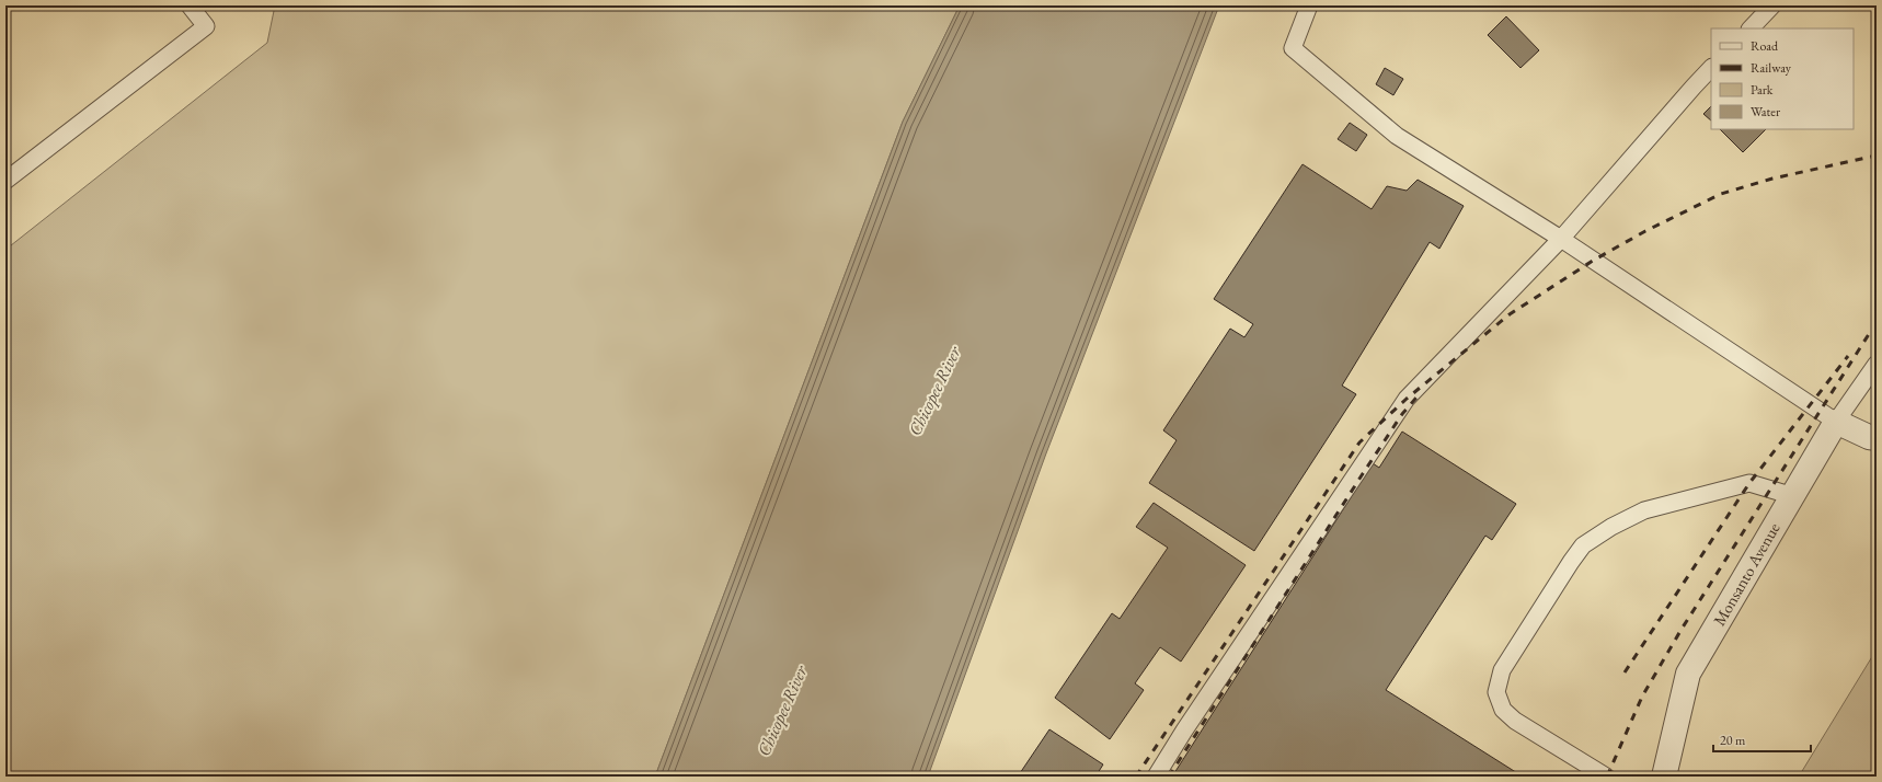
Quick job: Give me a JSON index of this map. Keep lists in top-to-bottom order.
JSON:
{
  "streets": {
    "street": ["Monsanto Avenue"]
  },
  "water": ["Chicopee River"],
  "legend": [
    "Road",
    "Railway",
    "Park",
    "Water"
  ],
  "scale_bar": "20 m"
}
